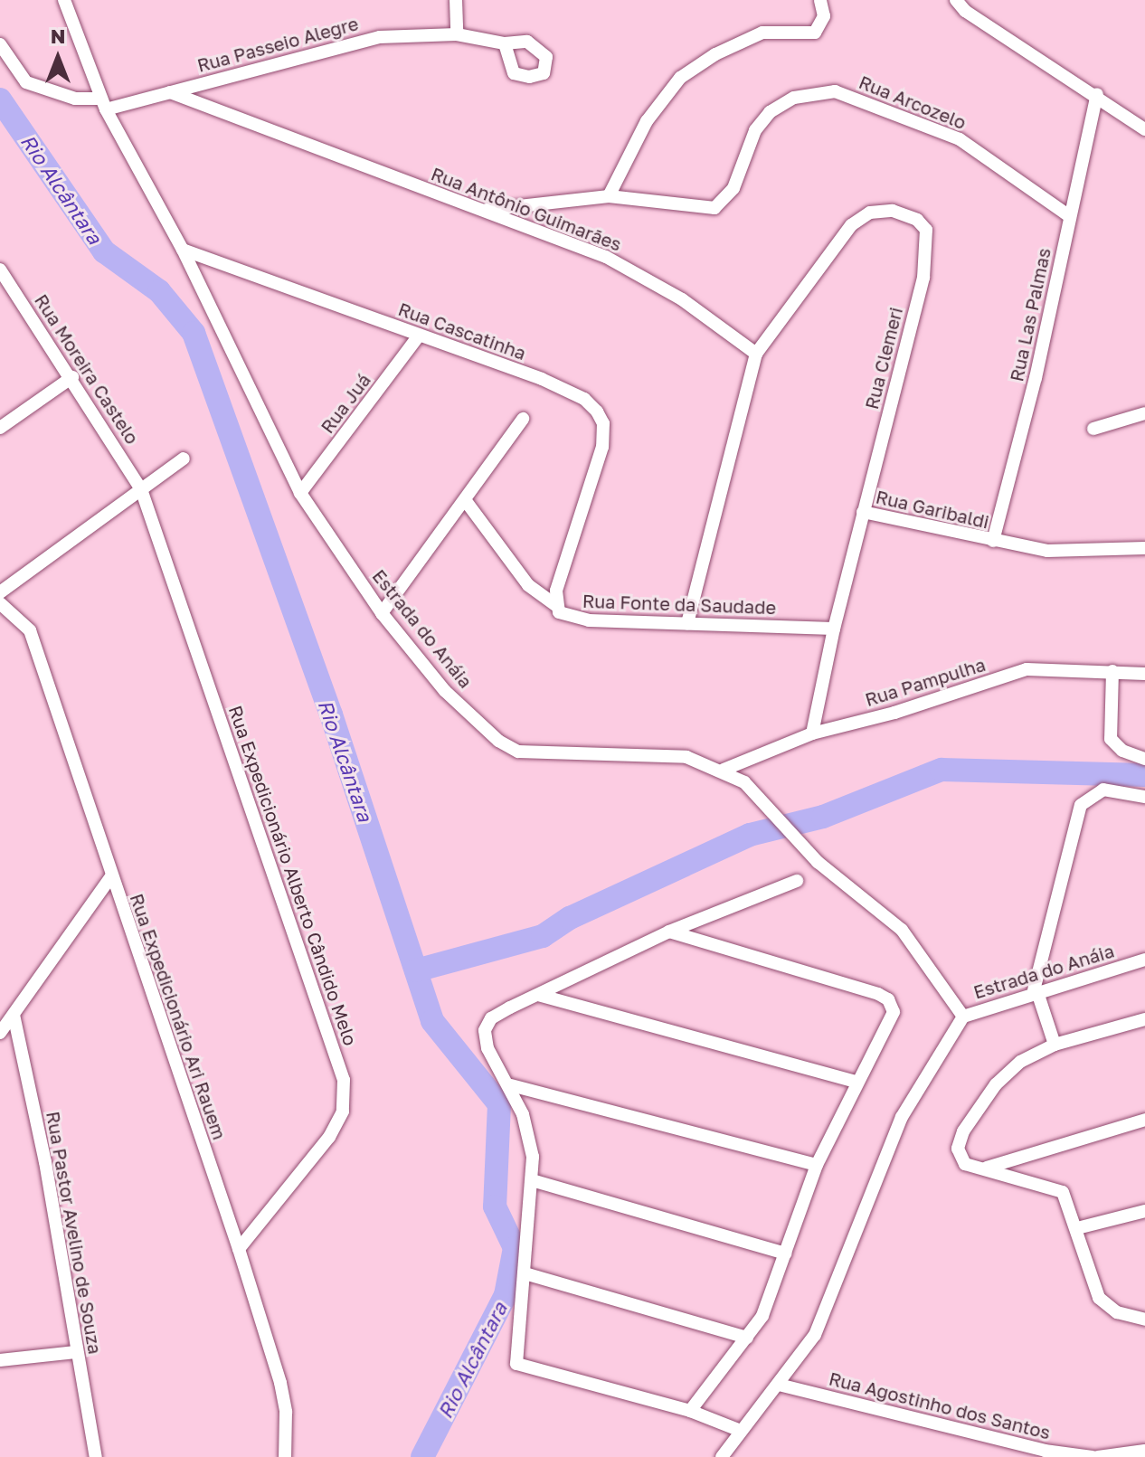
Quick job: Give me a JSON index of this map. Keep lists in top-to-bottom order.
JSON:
{
  "streets": {
    "street": [
      "Rua Passeio Alegre",
      "Rua Arcozelo",
      "Rua Antônio Guimarães",
      "Rua Las Palmas",
      "Rua Cascatinha",
      "Rua Clemeri",
      "Rua Moreira Castelo",
      "Rua Juá",
      "Rua Garibaldi",
      "Rua Fonte da Saudade",
      "Estrada do Anáia",
      "Rua Pampulha",
      "Rua Expedicionário Alberto Cândido Melo",
      "Rua Expedicionário Ari Rauem",
      "Rua Pastor Avelino de Souza",
      "Rua Agostinho dos Santos"
    ]
  },
  "crossings": [
    ["Rua Passeio Alegre", "Rua Antônio Guimarães"],
    ["Rua Passeio Alegre", "Estrada do Anáia"],
    ["Rua Arcozelo", "Rua Antônio Guimarães"],
    ["Rua Arcozelo", "Rua Las Palmas"],
    ["Rua Antônio Guimarães", "Rua Clemeri"],
    ["Rua Las Palmas", "Rua Garibaldi"],
    ["Rua Cascatinha", "Rua Juá"],
    ["Rua Cascatinha", "Rua Fonte da Saudade"],
    ["Rua Cascatinha", "Estrada do Anáia"],
    ["Rua Clemeri", "Rua Garibaldi"],
    ["Rua Clemeri", "Rua Fonte da Saudade"],
    ["Rua Clemeri", "Rua Pampulha"],
    ["Rua Moreira Castelo", "Rua Expedicionário Alberto Cândido Melo"],
    ["Rua Juá", "Estrada do Anáia"],
    ["Estrada do Anáia", "Rua Pampulha"],
    ["Rua Expedicionário Alberto Cândido Melo", "Rua Expedicionário Ari Rauem"]
  ],
  "water": ["Rio Alcântara"],
  "north": "top"
}
